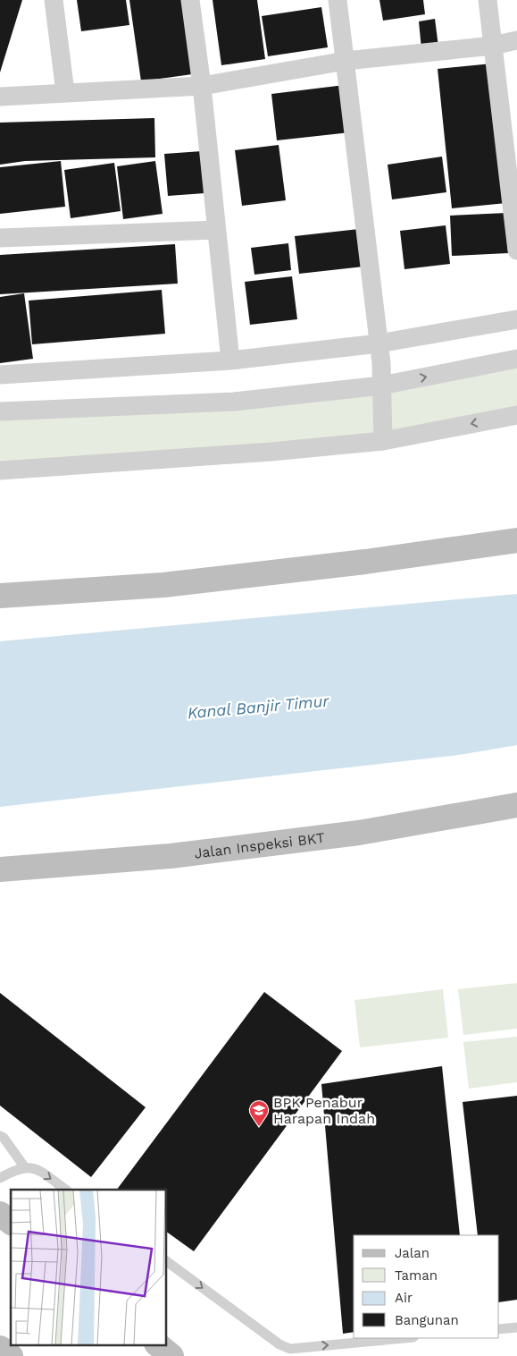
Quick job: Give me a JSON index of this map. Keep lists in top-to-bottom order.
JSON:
{
  "streets": {
    "street": ["Jalan Inspeksi BKT"]
  },
  "water": ["Kanal Banjir Timur"],
  "places": {
    "school or university": ["BPK Penabur Harapan Indah"]
  },
  "legend": [
    "Jalan",
    "Taman",
    "Air",
    "Bangunan"
  ]
}
